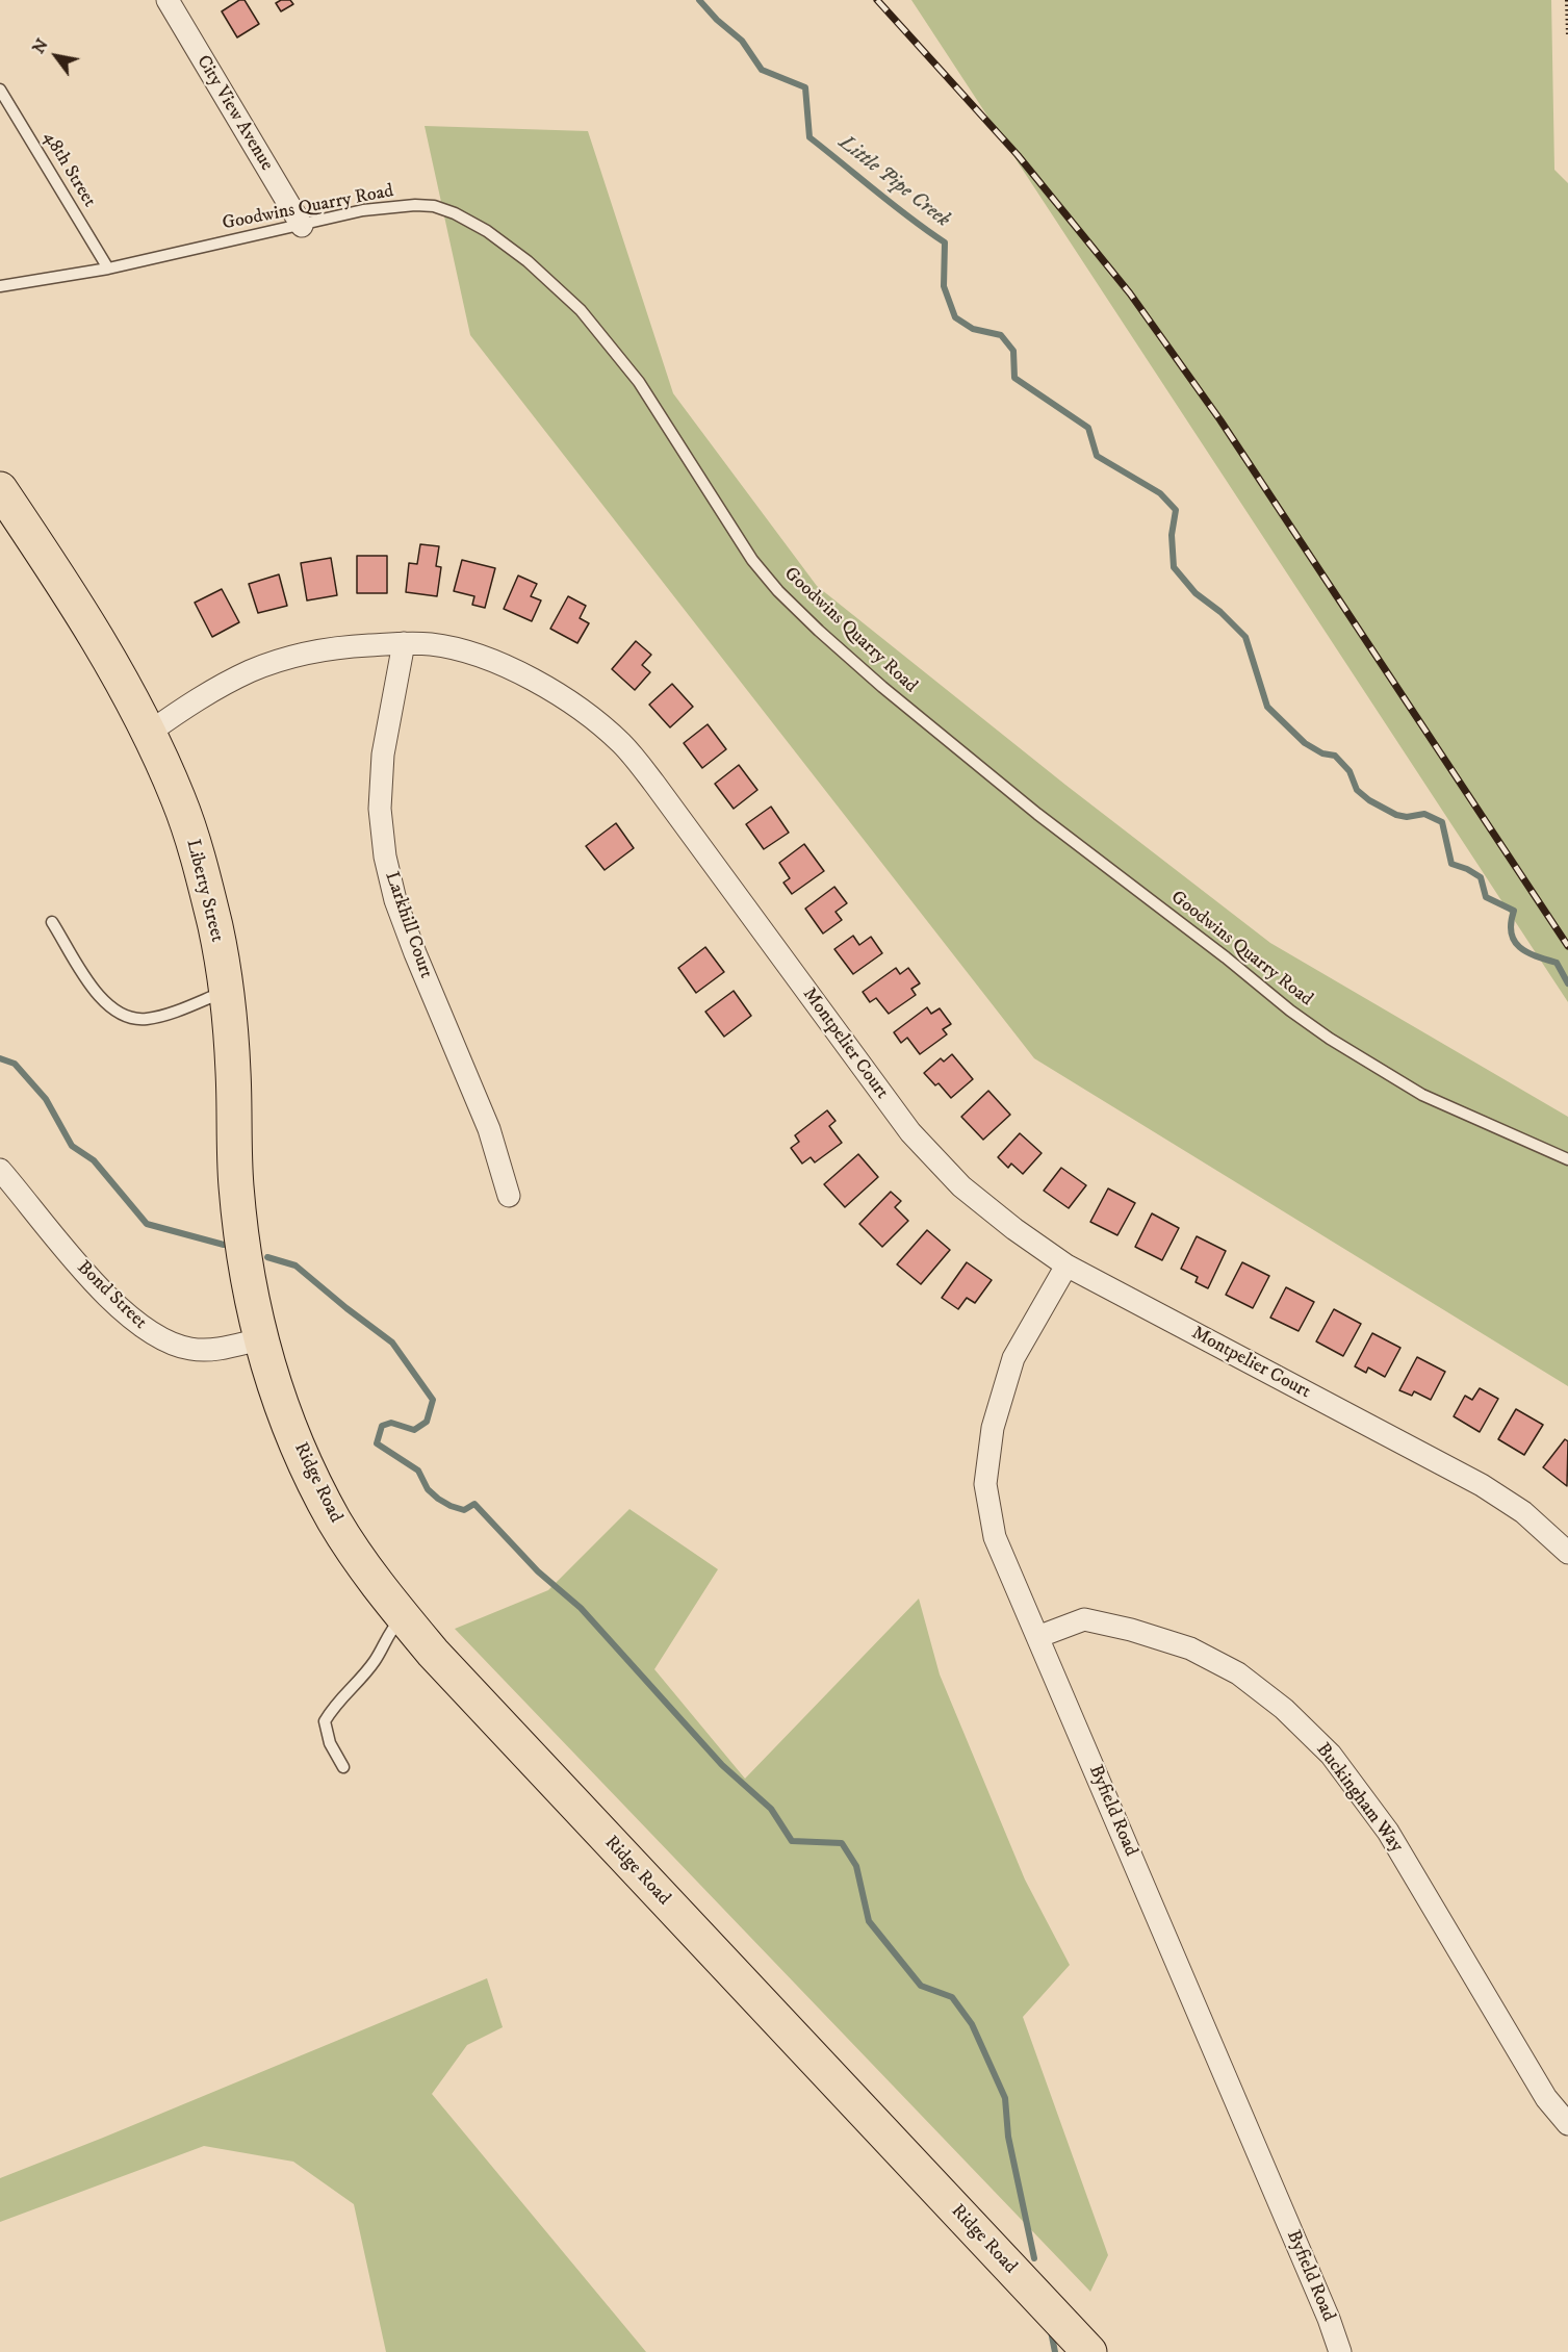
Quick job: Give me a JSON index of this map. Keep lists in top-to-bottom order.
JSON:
{
  "streets": {
    "highway": ["Liberty Street", "Ridge Road"],
    "street": [
      "City View Avenue",
      "Larkhill Court",
      "Montpelier Court",
      "Bond Street",
      "Buckingham Way",
      "Byfield Road"
    ],
    "lane": ["48th Street", "Goodwins Quarry Road"]
  },
  "crossings": [
    ["City View Avenue", "Goodwins Quarry Road"],
    ["48th Street", "Goodwins Quarry Road"],
    ["Liberty Street", "Montpelier Court"],
    ["Liberty Street", "Bond Street"],
    ["Liberty Street", "Ridge Road"],
    ["Larkhill Court", "Montpelier Court"],
    ["Montpelier Court", "Byfield Road"],
    ["Bond Street", "Ridge Road"],
    ["Buckingham Way", "Byfield Road"]
  ],
  "water": ["Little Pipe Creek"],
  "north": "top left"
}
